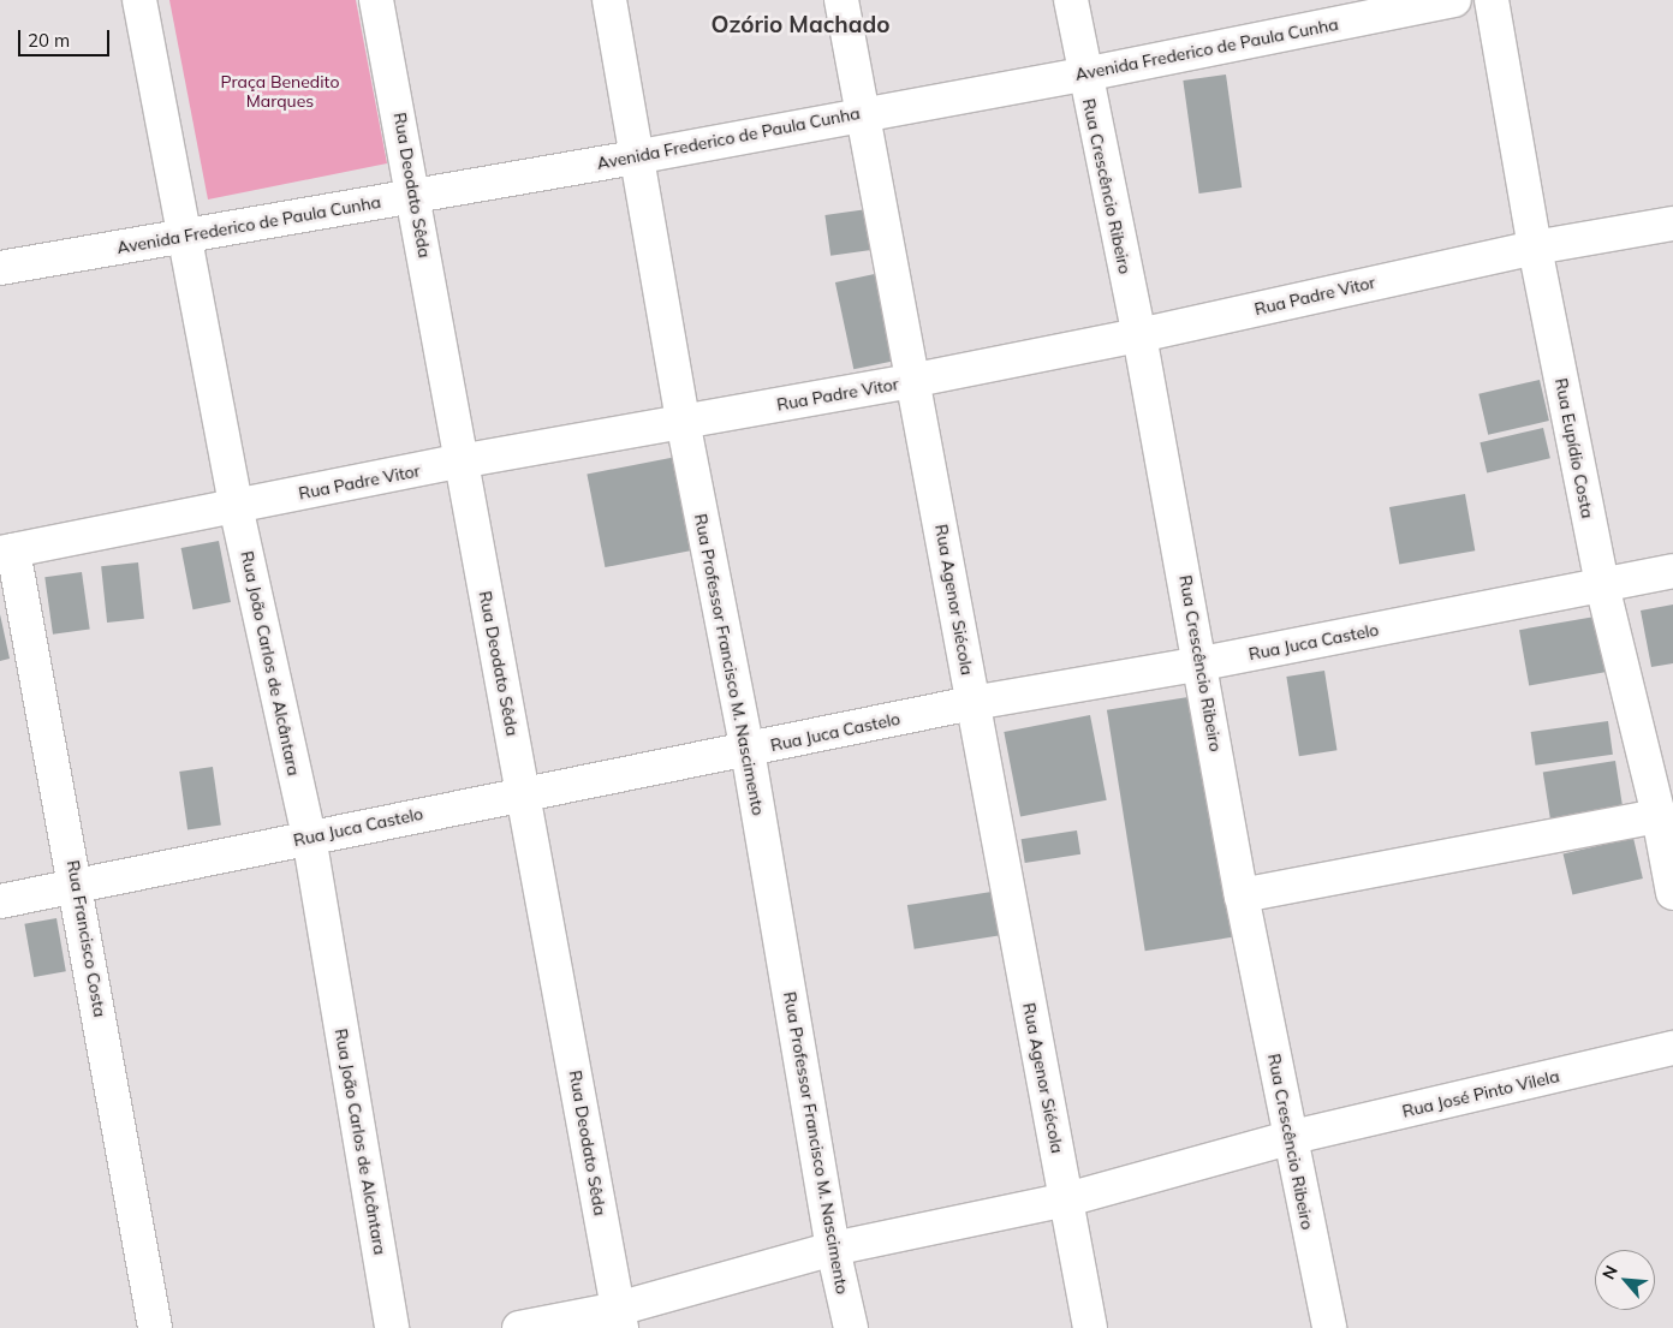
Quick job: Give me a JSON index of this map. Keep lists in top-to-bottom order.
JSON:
{
  "streets": {
    "street": [
      "Avenida Frederico de Paula Cunha",
      "Rua Deodato Sêda",
      "Rua Crescêncio Ribeiro",
      "Rua Padre Vitor",
      "Rua Eupídio Costa",
      "Rua Agenor Siécola",
      "Rua Juca Castelo",
      "Rua João Carlos de Alcântara",
      "Rua Professor Francisco M. Nascimento",
      "Rua Francisco Costa",
      "Rua José Pinto Vilela"
    ]
  },
  "crossings": [
    ["Avenida Frederico de Paula Cunha", "Rua Deodato Sêda"],
    ["Avenida Frederico de Paula Cunha", "Rua Crescêncio Ribeiro"],
    ["Avenida Frederico de Paula Cunha", "Rua Agenor Siécola"],
    ["Avenida Frederico de Paula Cunha", "Rua João Carlos de Alcântara"],
    ["Avenida Frederico de Paula Cunha", "Rua Professor Francisco M. Nascimento"],
    ["Rua Deodato Sêda", "Rua Padre Vitor"],
    ["Rua Deodato Sêda", "Rua Juca Castelo"],
    ["Rua Deodato Sêda", "Rua José Pinto Vilela"],
    ["Rua Crescêncio Ribeiro", "Rua Padre Vitor"],
    ["Rua Crescêncio Ribeiro", "Rua Juca Castelo"],
    ["Rua Crescêncio Ribeiro", "Rua José Pinto Vilela"],
    ["Rua Padre Vitor", "Rua Eupídio Costa"],
    ["Rua Padre Vitor", "Rua Agenor Siécola"],
    ["Rua Padre Vitor", "Rua João Carlos de Alcântara"],
    ["Rua Padre Vitor", "Rua Professor Francisco M. Nascimento"],
    ["Rua Padre Vitor", "Rua Francisco Costa"],
    ["Rua Eupídio Costa", "Rua Juca Castelo"],
    ["Rua Agenor Siécola", "Rua Juca Castelo"],
    ["Rua Agenor Siécola", "Rua José Pinto Vilela"],
    ["Rua Juca Castelo", "Rua João Carlos de Alcântara"],
    ["Rua Juca Castelo", "Rua Professor Francisco M. Nascimento"],
    ["Rua Juca Castelo", "Rua Francisco Costa"],
    ["Rua Professor Francisco M. Nascimento", "Rua José Pinto Vilela"]
  ],
  "districts": ["Ozório Machado"],
  "parks": ["Praça Benedito Marques"],
  "scale_bar": "20 m",
  "north": "top left"
}
